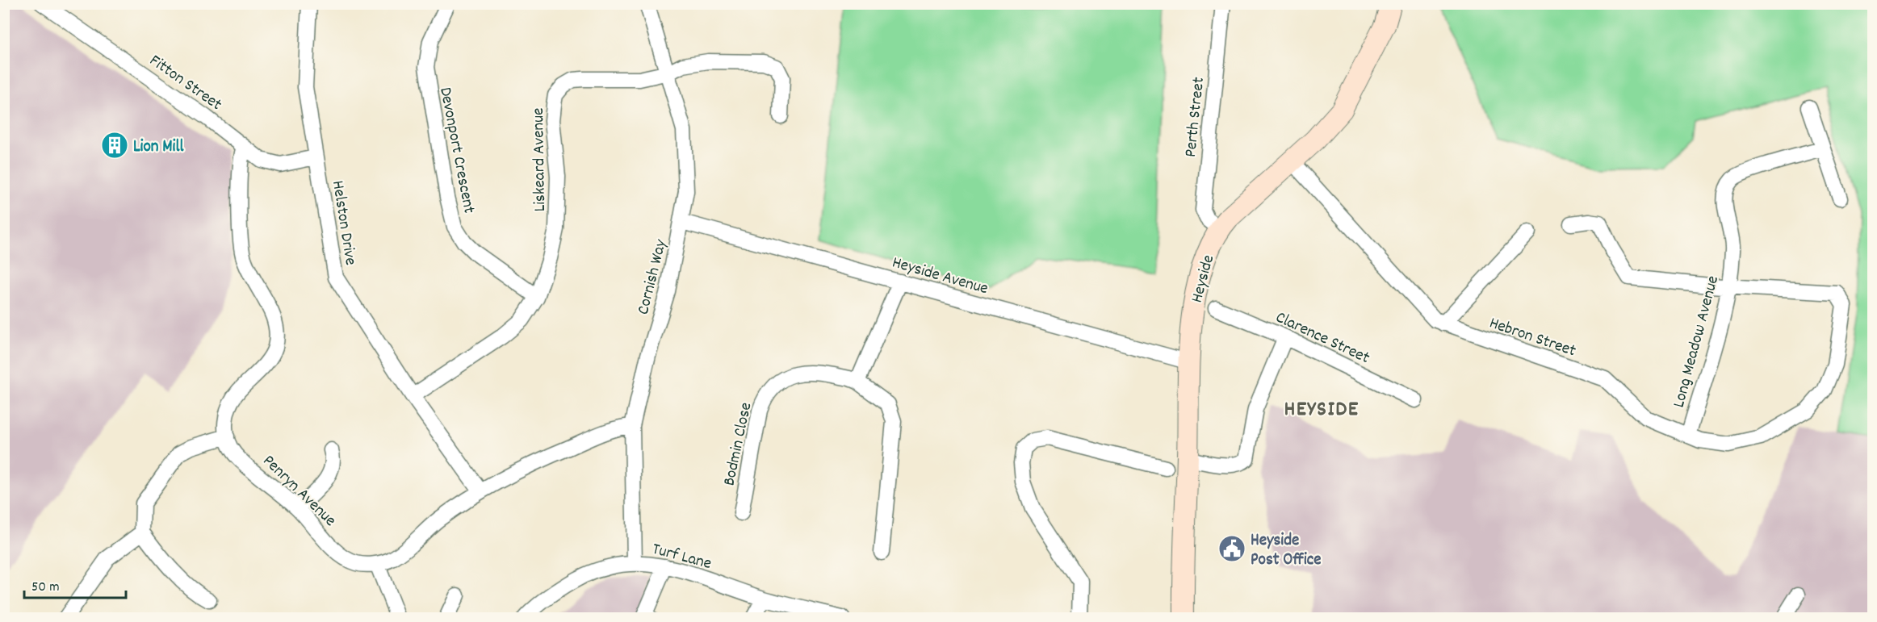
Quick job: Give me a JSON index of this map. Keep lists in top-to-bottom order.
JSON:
{
  "streets": {
    "main road": ["Heyside"],
    "street": [
      "Fitton Street",
      "Perth Street",
      "Devonport Crescent",
      "Liskeard Avenue",
      "Helston Drive",
      "Heyside Avenue",
      "Cornish Way",
      "Hebron Street",
      "Clarence Street",
      "Long Meadow Avenue",
      "Bodmin Close",
      "Penryn Avenue",
      "Turf Lane"
    ]
  },
  "crossings": [
    ["Fitton Street", "Helston Drive"],
    ["Fitton Street", "Penryn Avenue"],
    ["Perth Street", "Heyside"],
    ["Devonport Crescent", "Liskeard Avenue"],
    ["Liskeard Avenue", "Helston Drive"],
    ["Liskeard Avenue", "Cornish Way"],
    ["Heyside Avenue", "Cornish Way"],
    ["Heyside Avenue", "Heyside"],
    ["Cornish Way", "Turf Lane"],
    ["Heyside", "Hebron Street"],
    ["Hebron Street", "Long Meadow Avenue"]
  ],
  "districts": ["HEYSIDE"],
  "places": {
    "building": ["Lion Mill"],
    "public building": ["Heyside Post Office"]
  },
  "scale_bar": "50 m"
}
